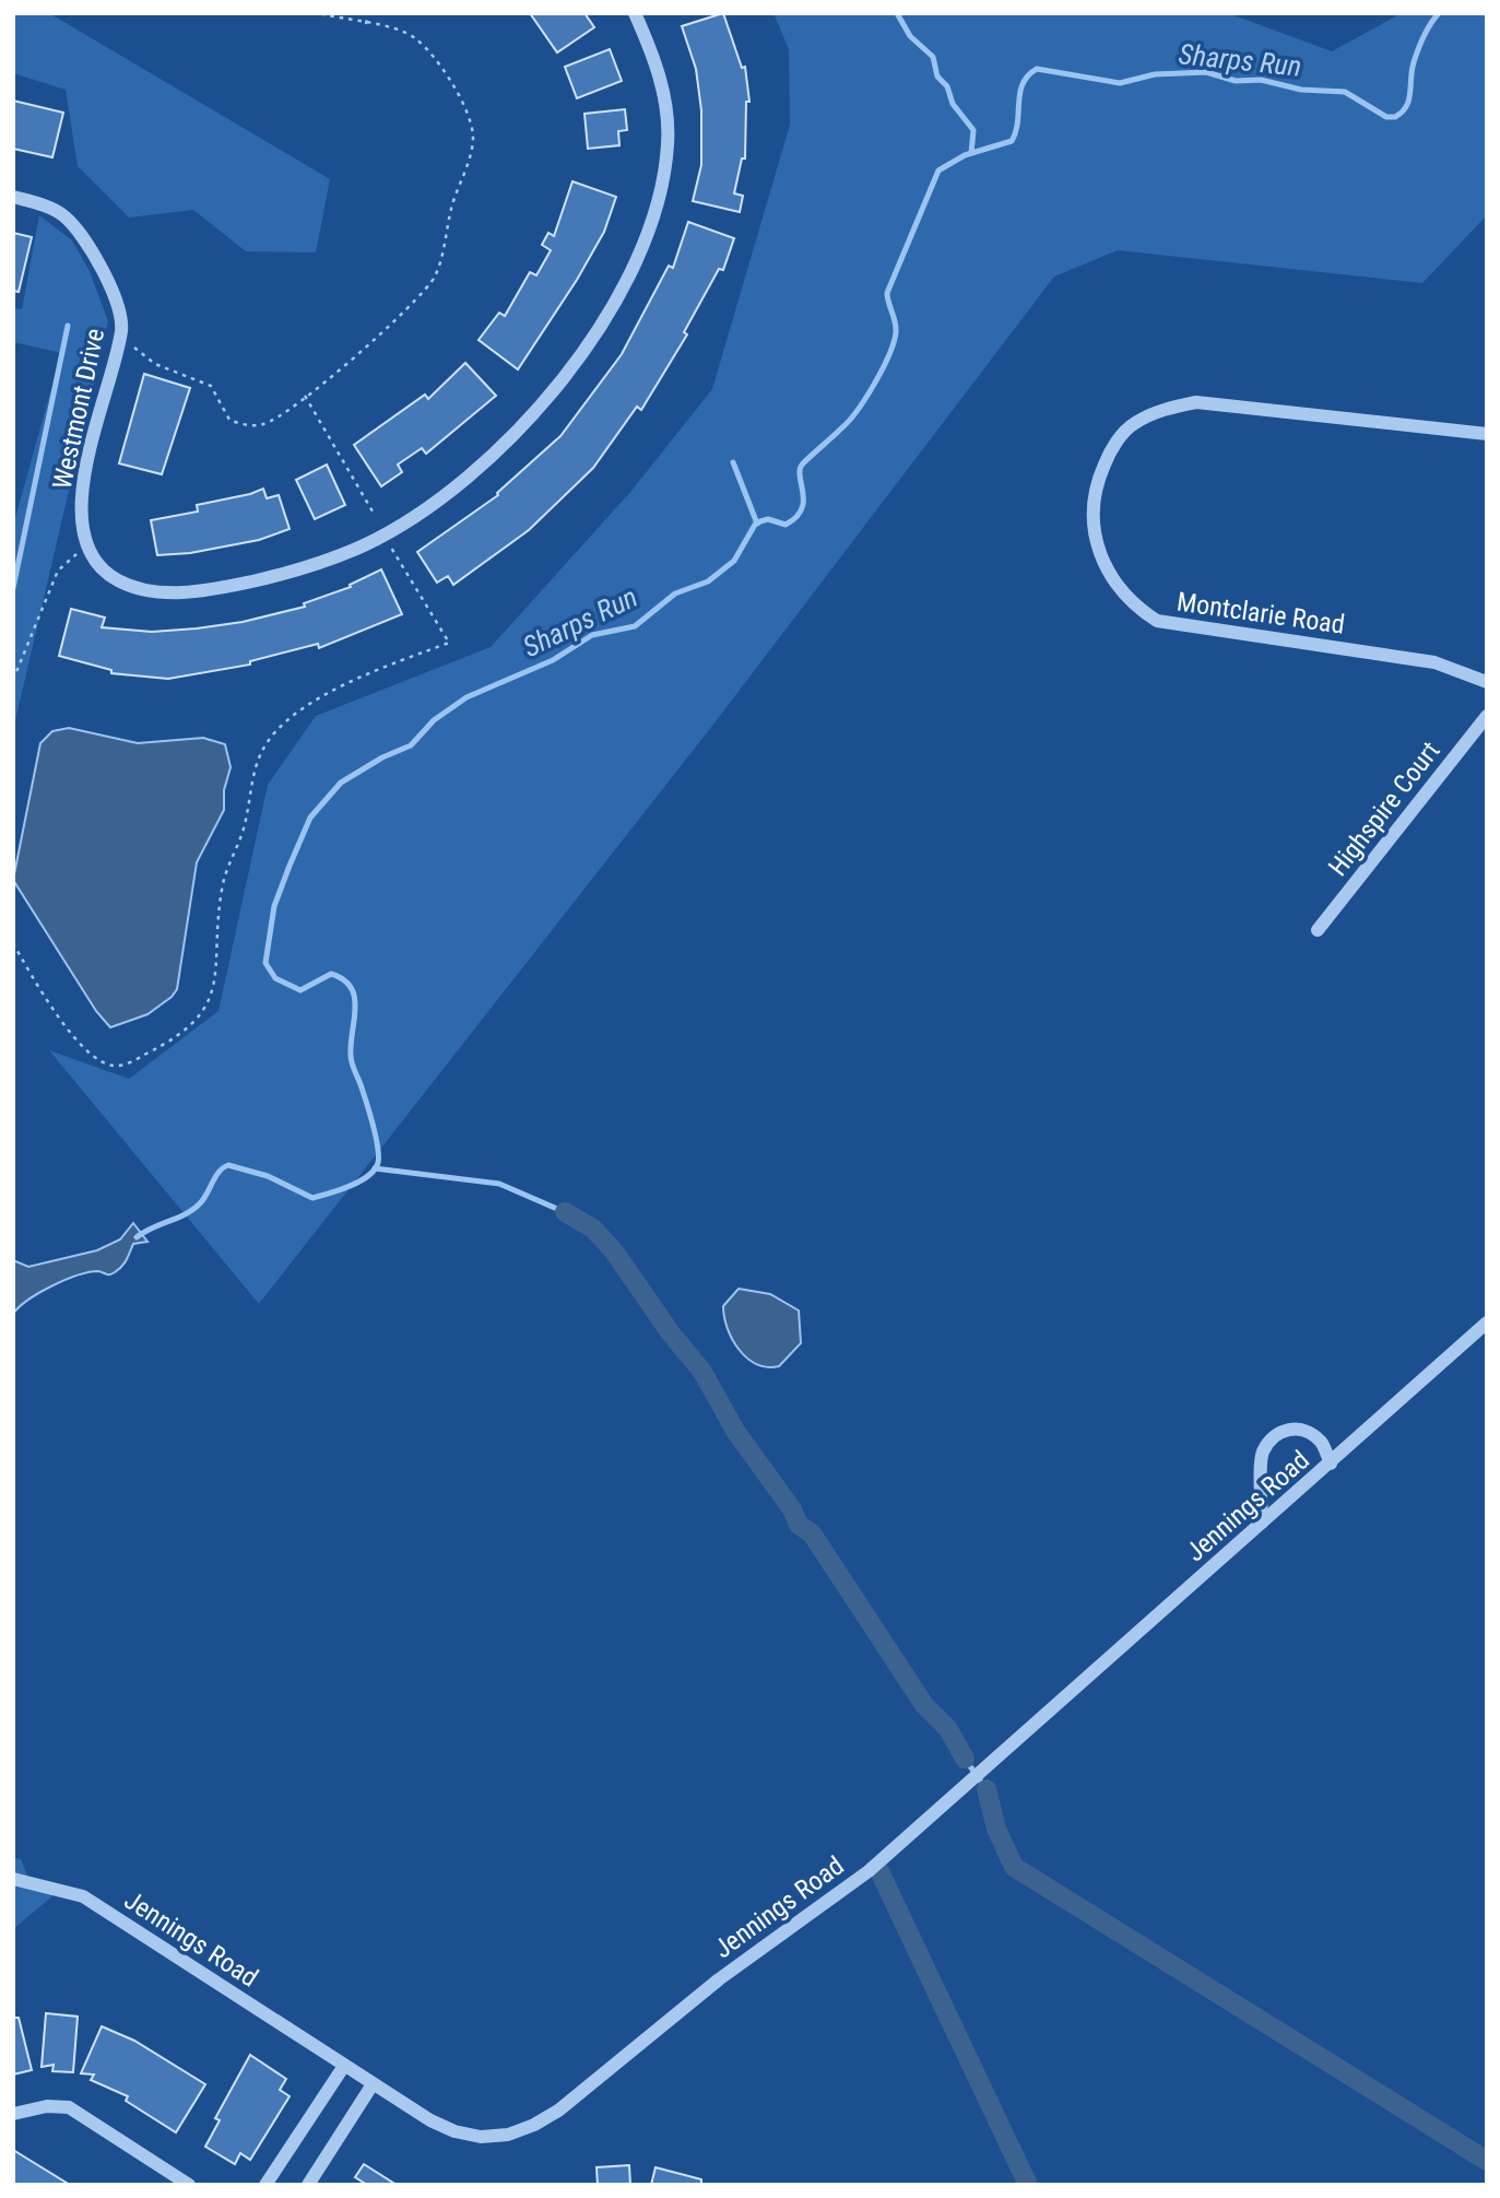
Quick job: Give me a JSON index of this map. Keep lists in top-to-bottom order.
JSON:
{
  "streets": {
    "street": [
      "Westmont Drive",
      "Montclarie Road",
      "Highspire Court",
      "Jennings Road"
    ]
  },
  "water": ["Sharps Run"]
}
